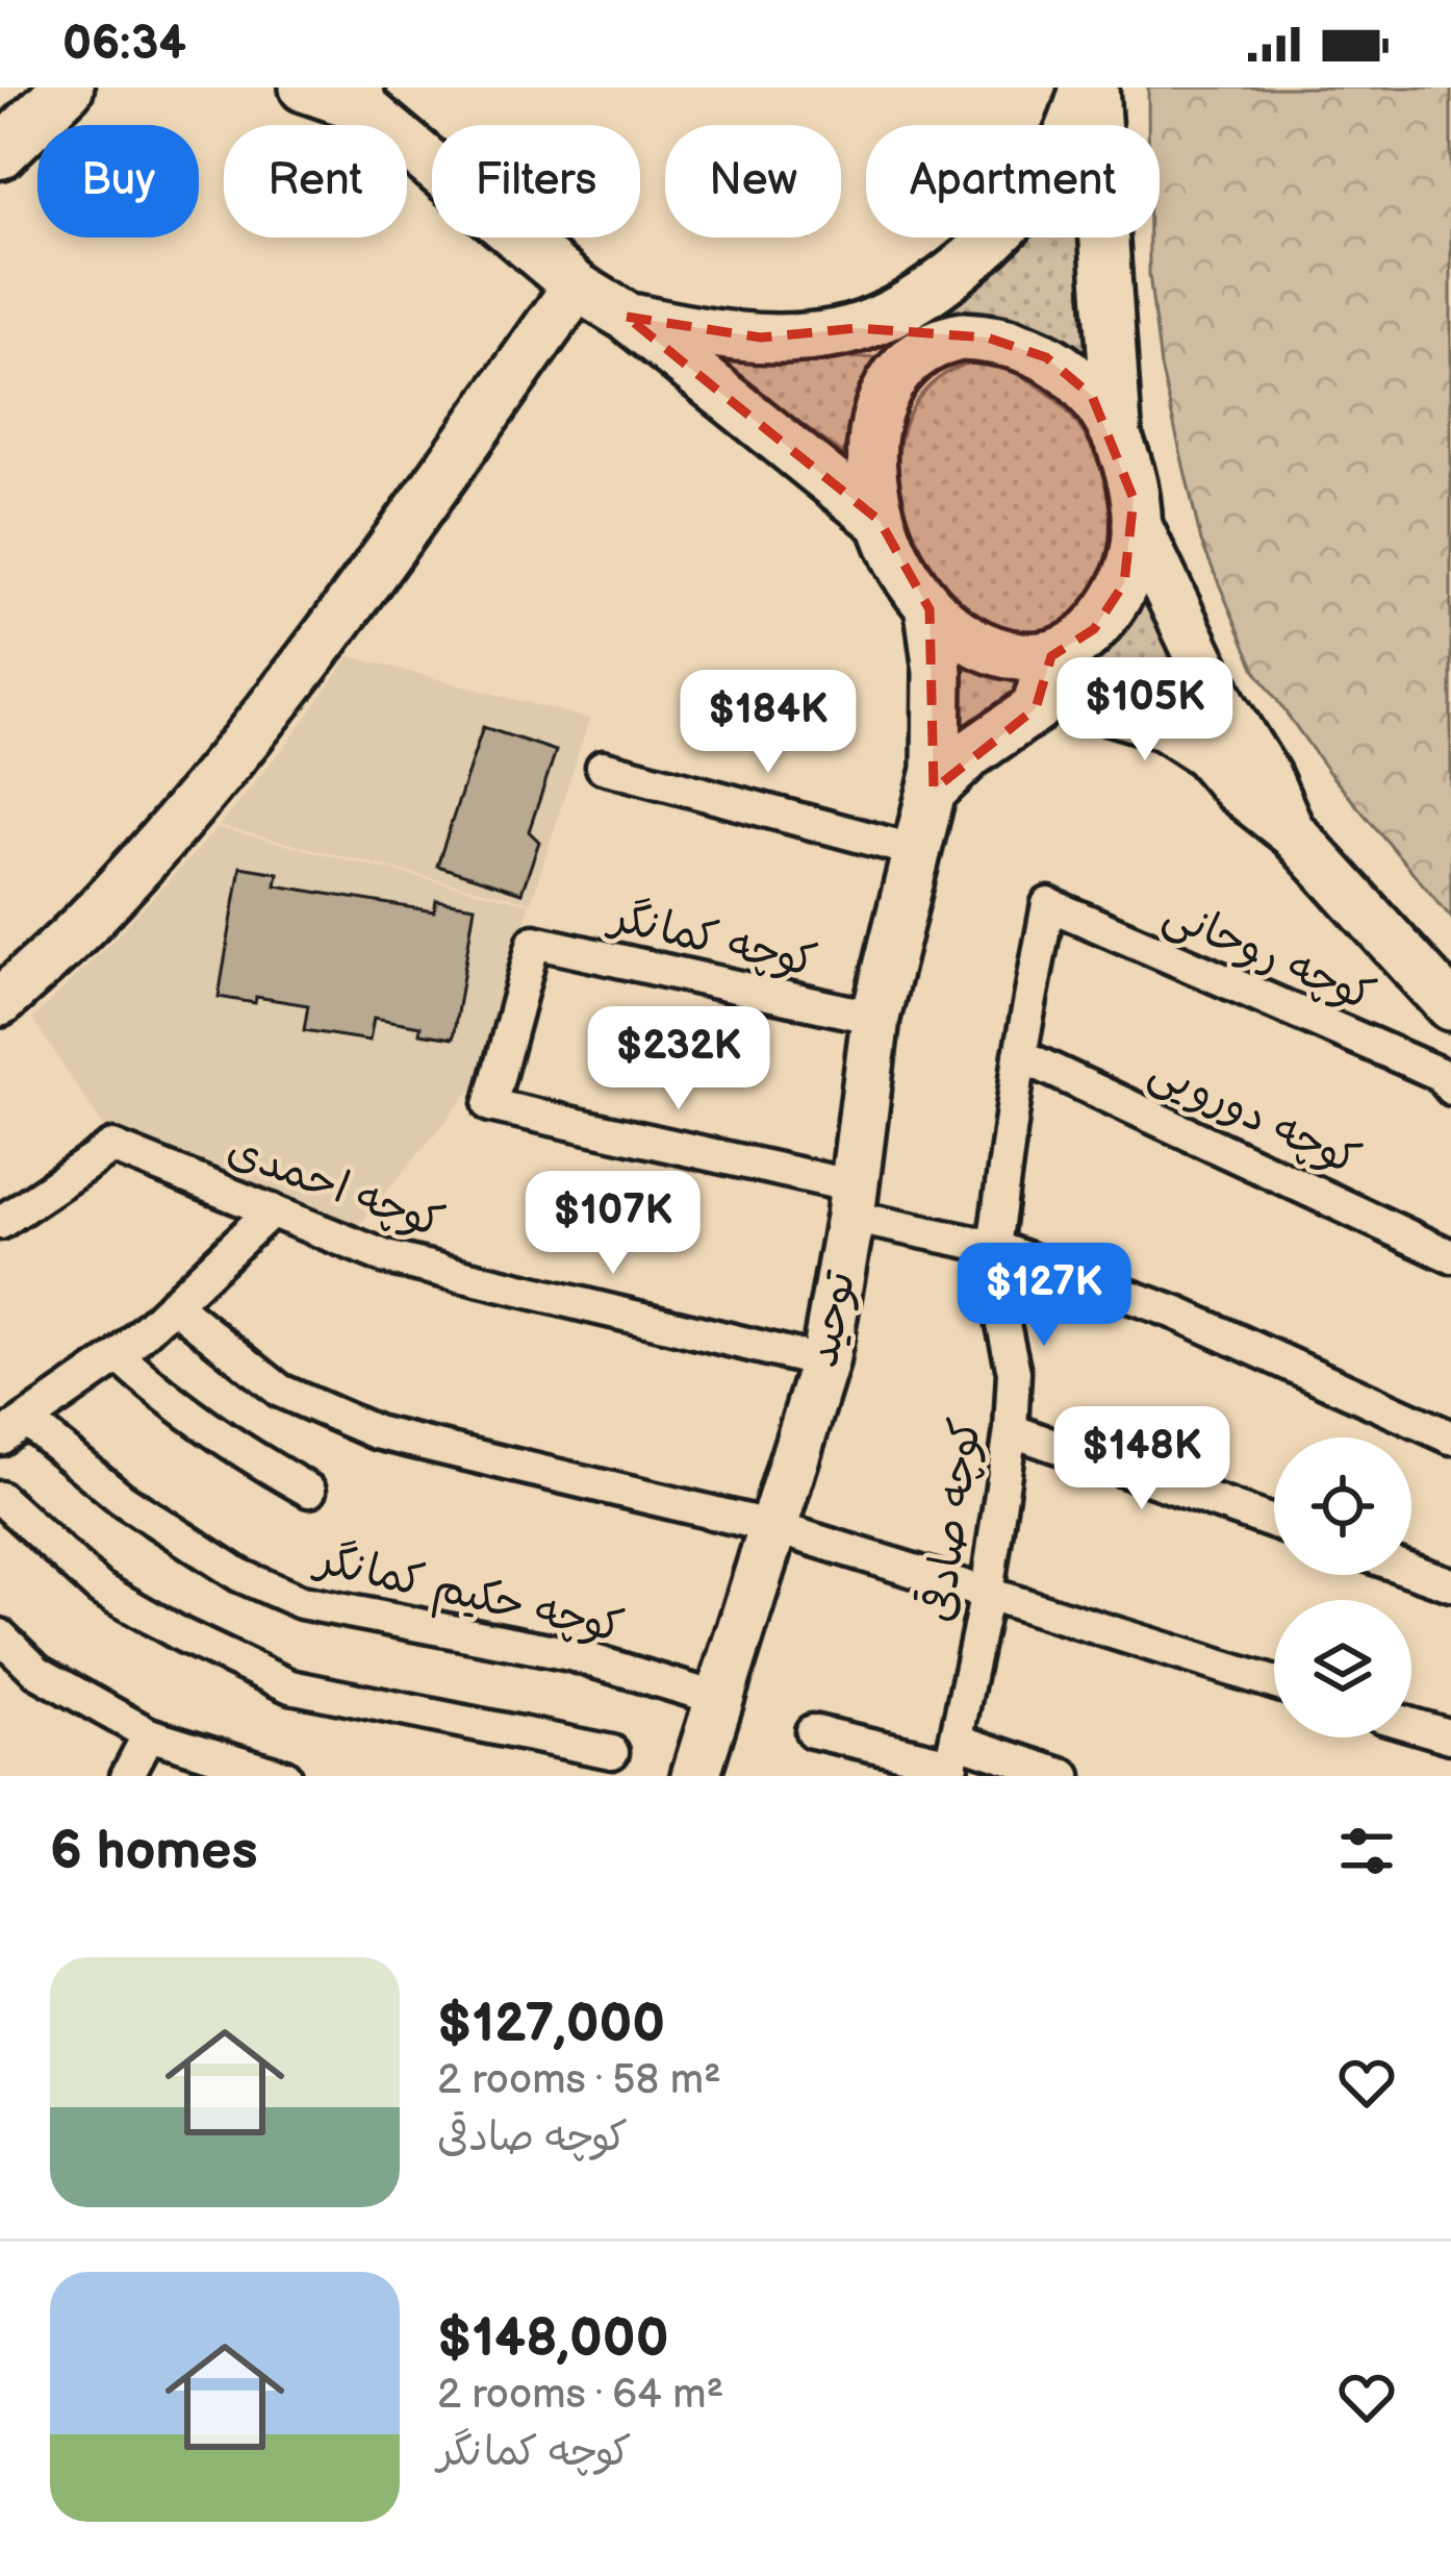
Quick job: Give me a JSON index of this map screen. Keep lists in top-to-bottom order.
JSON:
{
  "streets": {
    "main road": ["توحید"],
    "street": [
      "کوچه کمانگر",
      "کوچه روحانی",
      "کوچه دورویی",
      "کوچه احمدی",
      "کوچه صادقی",
      "کوچه حکیم کمانگر"
    ]
  },
  "crossings": [
    ["کوچه کمانگر", "توحید"],
    ["کوچه روحانی", "کوچه صادقی"],
    ["کوچه دورویی", "کوچه صادقی"],
    ["کوچه احمدی", "توحید"],
    ["توحید", "کوچه حکیم کمانگر"]
  ],
  "page": {
    "status": "06:34",
    "chip": [
      "Buy",
      "Rent",
      "Filters",
      "New",
      "Apartment"
    ],
    "price": [
      "$105K",
      "$184K",
      "$232K",
      "$107K",
      "$127K",
      "$148K"
    ],
    "heading": "6 homes",
    "list": [
      {
        "name": "$127,000",
        "note": "2 rooms · 58 m² · کوچه صادقی"
      },
      {
        "name": "$148,000",
        "note": "2 rooms · 64 m² · کوچه کمانگر"
      }
    ]
  }
}
